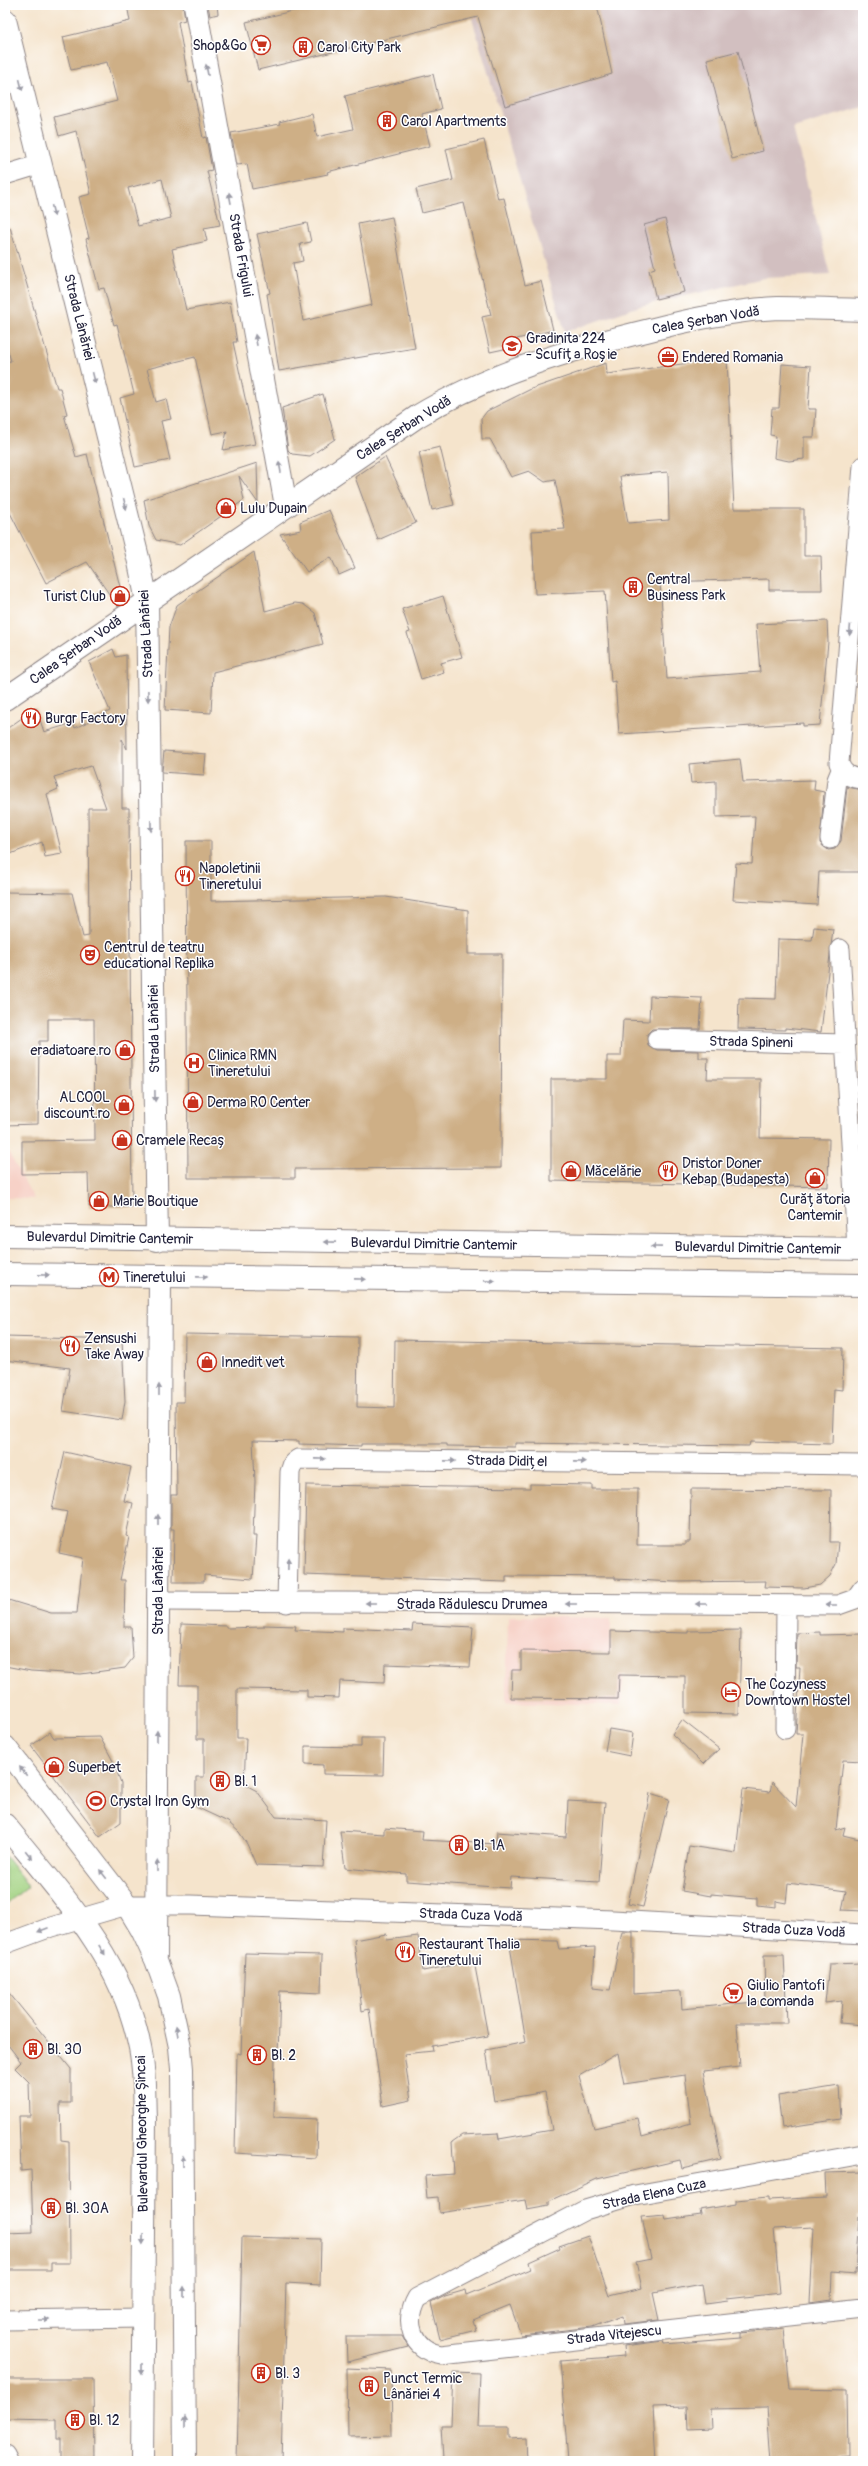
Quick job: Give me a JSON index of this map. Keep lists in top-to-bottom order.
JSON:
{
  "streets": {
    "street": [
      "Strada Frigului",
      "Strada Lânăriei",
      "Calea Șerban Vodă",
      "Strada Spineni",
      "Bulevardul Dimitrie Cantemir",
      "Strada Didițel",
      "Strada Rădulescu Drumea",
      "Strada Cuza Vodă",
      "Bulevardul Gheorghe Șincai",
      "Strada Elena Cuza",
      "Strada Vitejescu"
    ]
  },
  "crossings": [
    ["Strada Frigului", "Calea Șerban Vodă"],
    ["Strada Lânăriei", "Calea Șerban Vodă"],
    ["Strada Lânăriei", "Bulevardul Dimitrie Cantemir"],
    ["Strada Lânăriei", "Strada Rădulescu Drumea"],
    ["Strada Lânăriei", "Strada Cuza Vodă"],
    ["Strada Didițel", "Strada Rădulescu Drumea"],
    ["Strada Cuza Vodă", "Bulevardul Gheorghe Șincai"],
    ["Strada Elena Cuza", "Strada Vitejescu"]
  ],
  "one_way": ["Strada Frigului", "Strada Didițel", "Strada Rădulescu Drumea"],
  "places": {
    "supermarket": ["Shop&Go", "Giulio Pantofi la comanda"],
    "building": [
      "Carol City Park",
      "Carol Apartments",
      "Central Business Park",
      "Bl. 1",
      "Bl. 1A",
      "Bl. 30",
      "Bl. 2",
      "Bl. 30A",
      "Bl. 3",
      "Punct Termic Lânăriei 4",
      "Bl. 12"
    ],
    "school or university": ["Gradinita 224 - Scufița Roșie"],
    "office": ["Endered Romania"],
    "shop": [
      "Lulu Dupain",
      "Turist Club",
      "eradiatoare.ro",
      "Derma RO Center",
      "ALCOOL discount.ro",
      "Cramele Recaș",
      "Măcelărie",
      "Curățătoria Cantemir",
      "Marie Boutique",
      "Innedit vet",
      "Superbet"
    ],
    "restaurant": [
      "Burgr Factory",
      "Napoletinii Tineretului",
      "Dristor Doner Kebap (Budapesta)",
      "Zensushi Take Away",
      "Restaurant Thalia Tineretului"
    ],
    "theatre": ["Centrul de teatru educational Replika"],
    "hospital": ["Clinica RMN Tineretului"],
    "metro station": ["Tineretului"],
    "hotel": ["The Cozyness Downtown Hostel"],
    "sports": ["Crystal Iron Gym"]
  }
}
